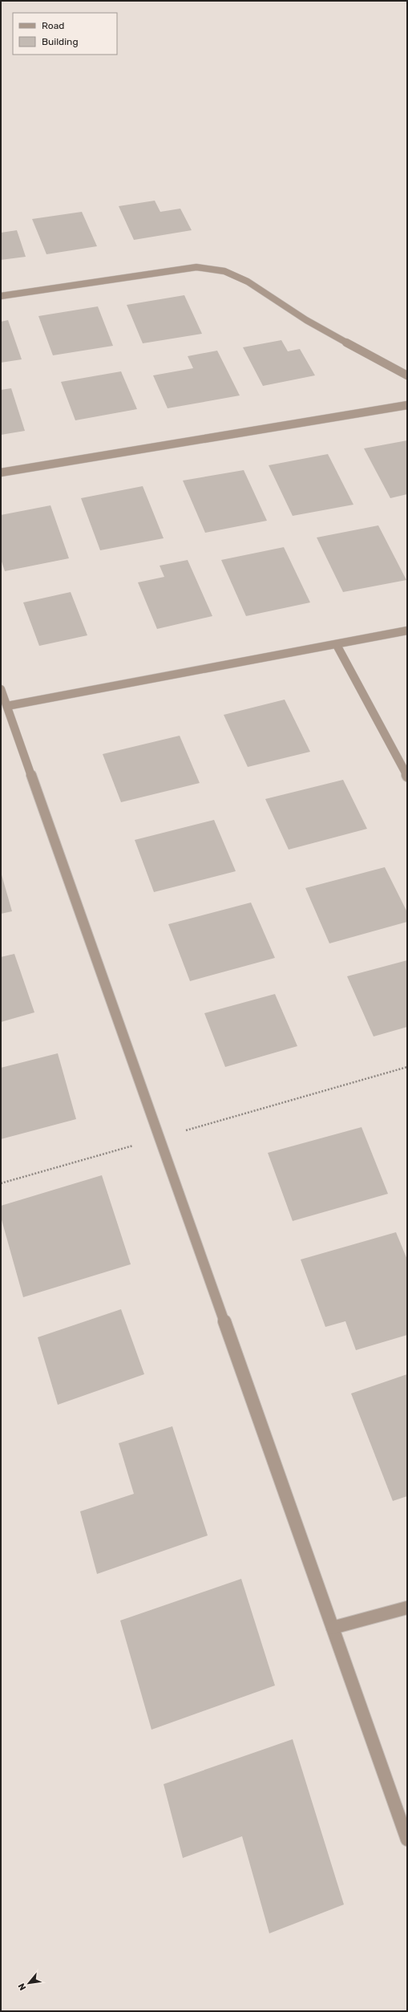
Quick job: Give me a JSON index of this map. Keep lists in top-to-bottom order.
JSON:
{
  "legend": ["Road", "Building"],
  "north": "bottom left"
}
